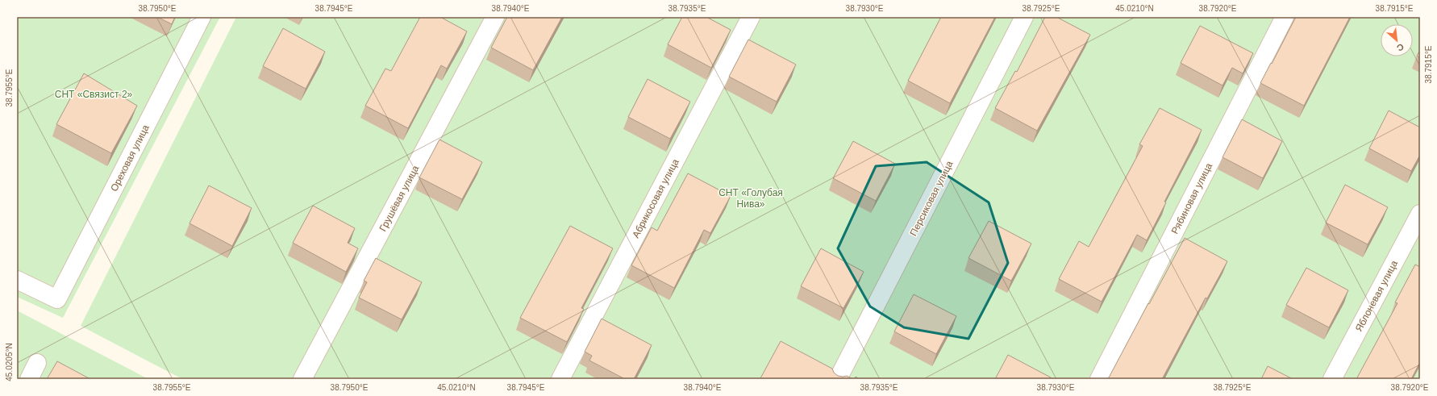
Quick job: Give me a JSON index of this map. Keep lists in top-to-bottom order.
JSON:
{
  "streets": {
    "street": [
      "Ореховая улица",
      "Грушёвая улица",
      "Абрикосовая улица",
      "Персиковая улица",
      "Рябиновая улица",
      "Яблоневая улица"
    ]
  },
  "parks": ["СНТ «Связист 2»", "СНТ «Голубая Нива»"],
  "north": "bottom right",
  "coordinates": [
    "38.7950°E",
    "38.7945°E",
    "38.7940°E",
    "38.7935°E",
    "38.7930°E",
    "38.7925°E",
    "45.0210°N",
    "38.7920°E",
    "38.7915°E",
    "38.7955°E",
    "45.0205°N"
  ]
}
